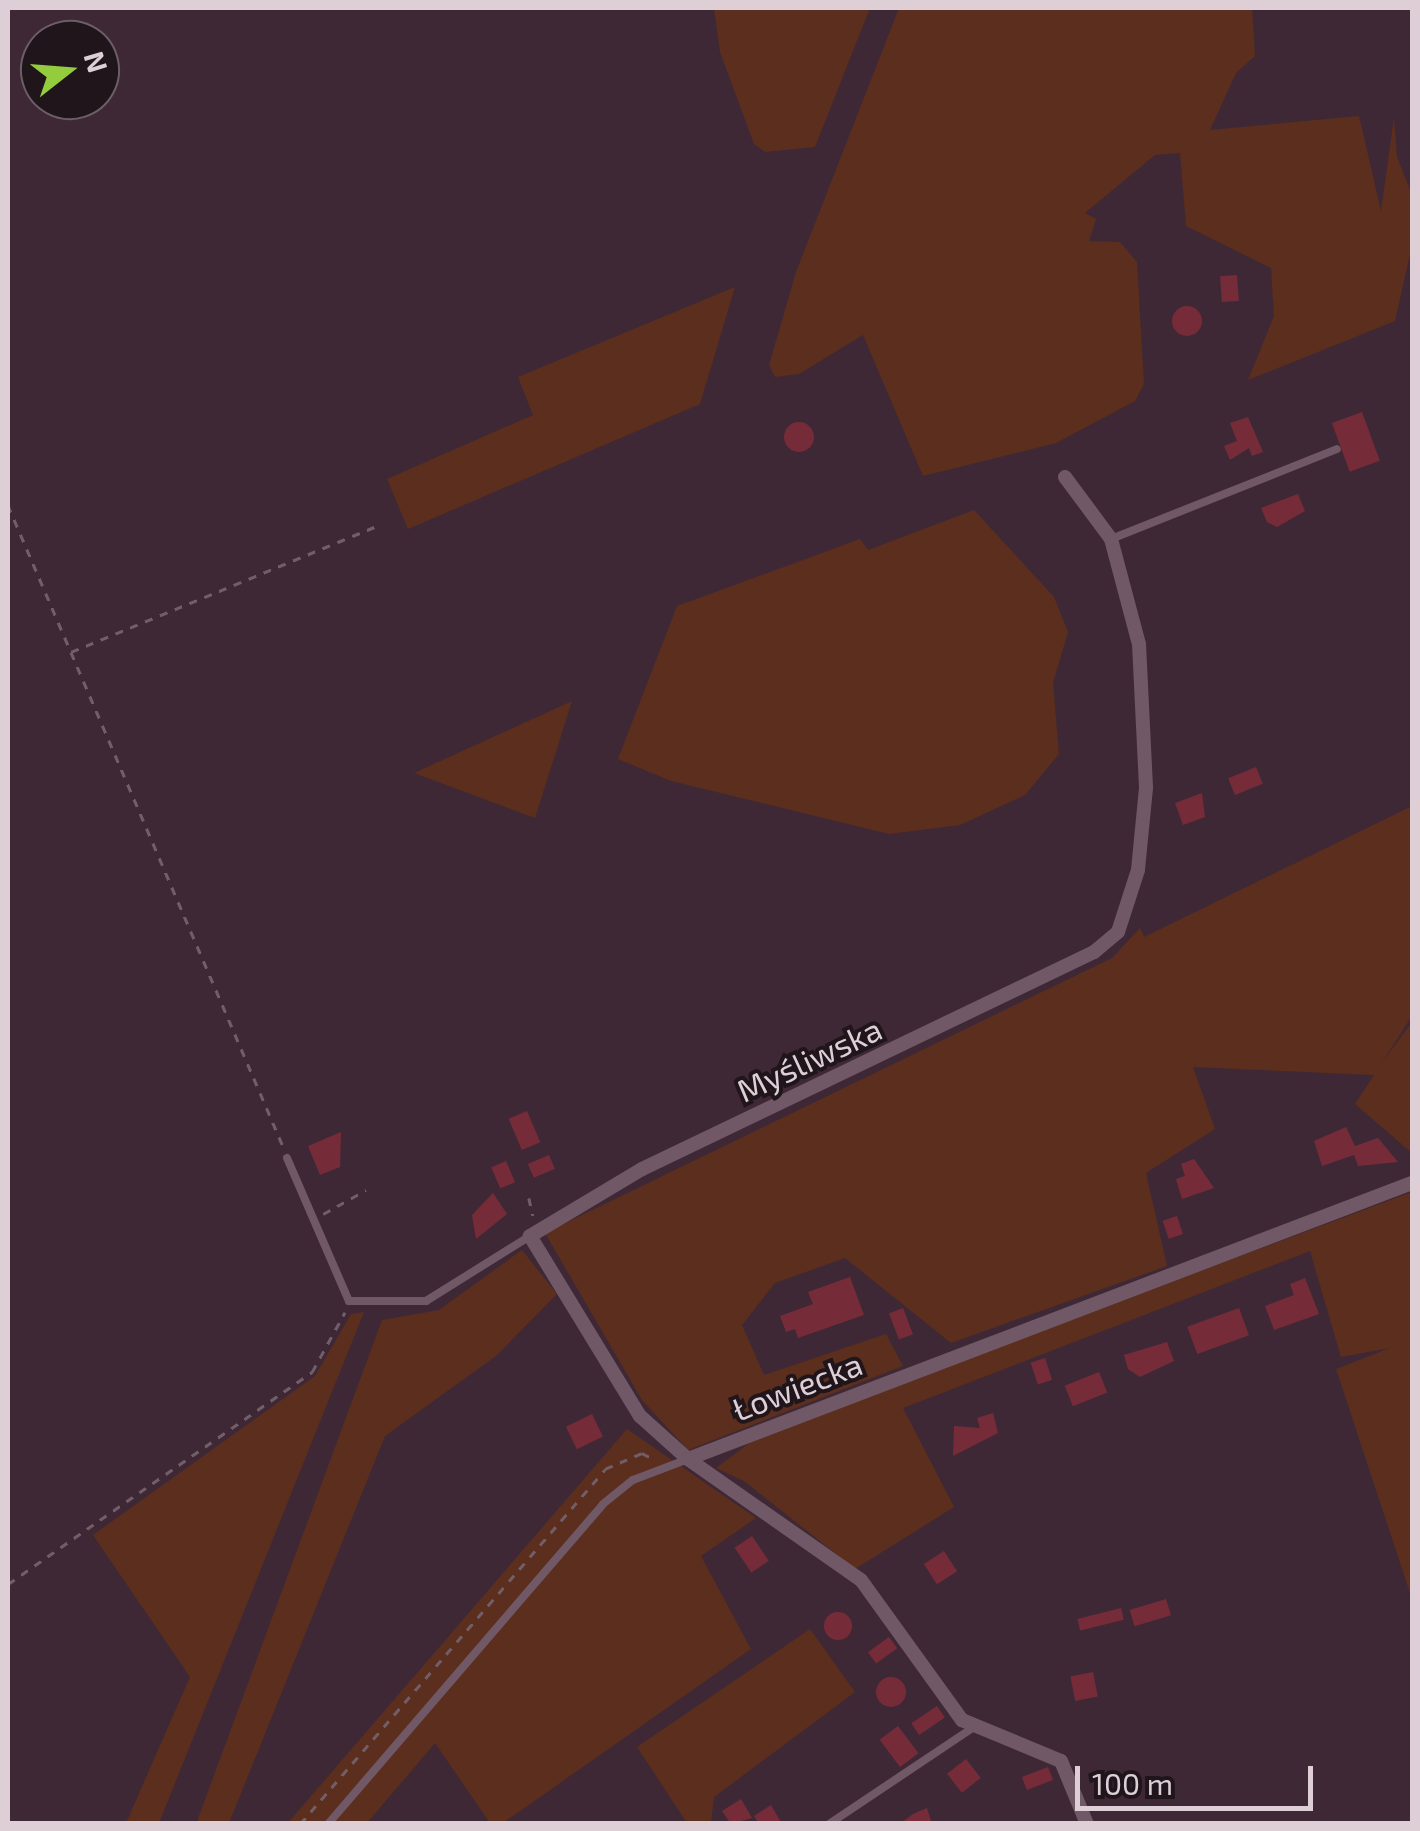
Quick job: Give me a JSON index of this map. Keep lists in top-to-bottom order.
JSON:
{
  "streets": {
    "street": ["Myśliwska", "Łowiecka"]
  },
  "scale_bar": "100 m",
  "north": "right"
}
